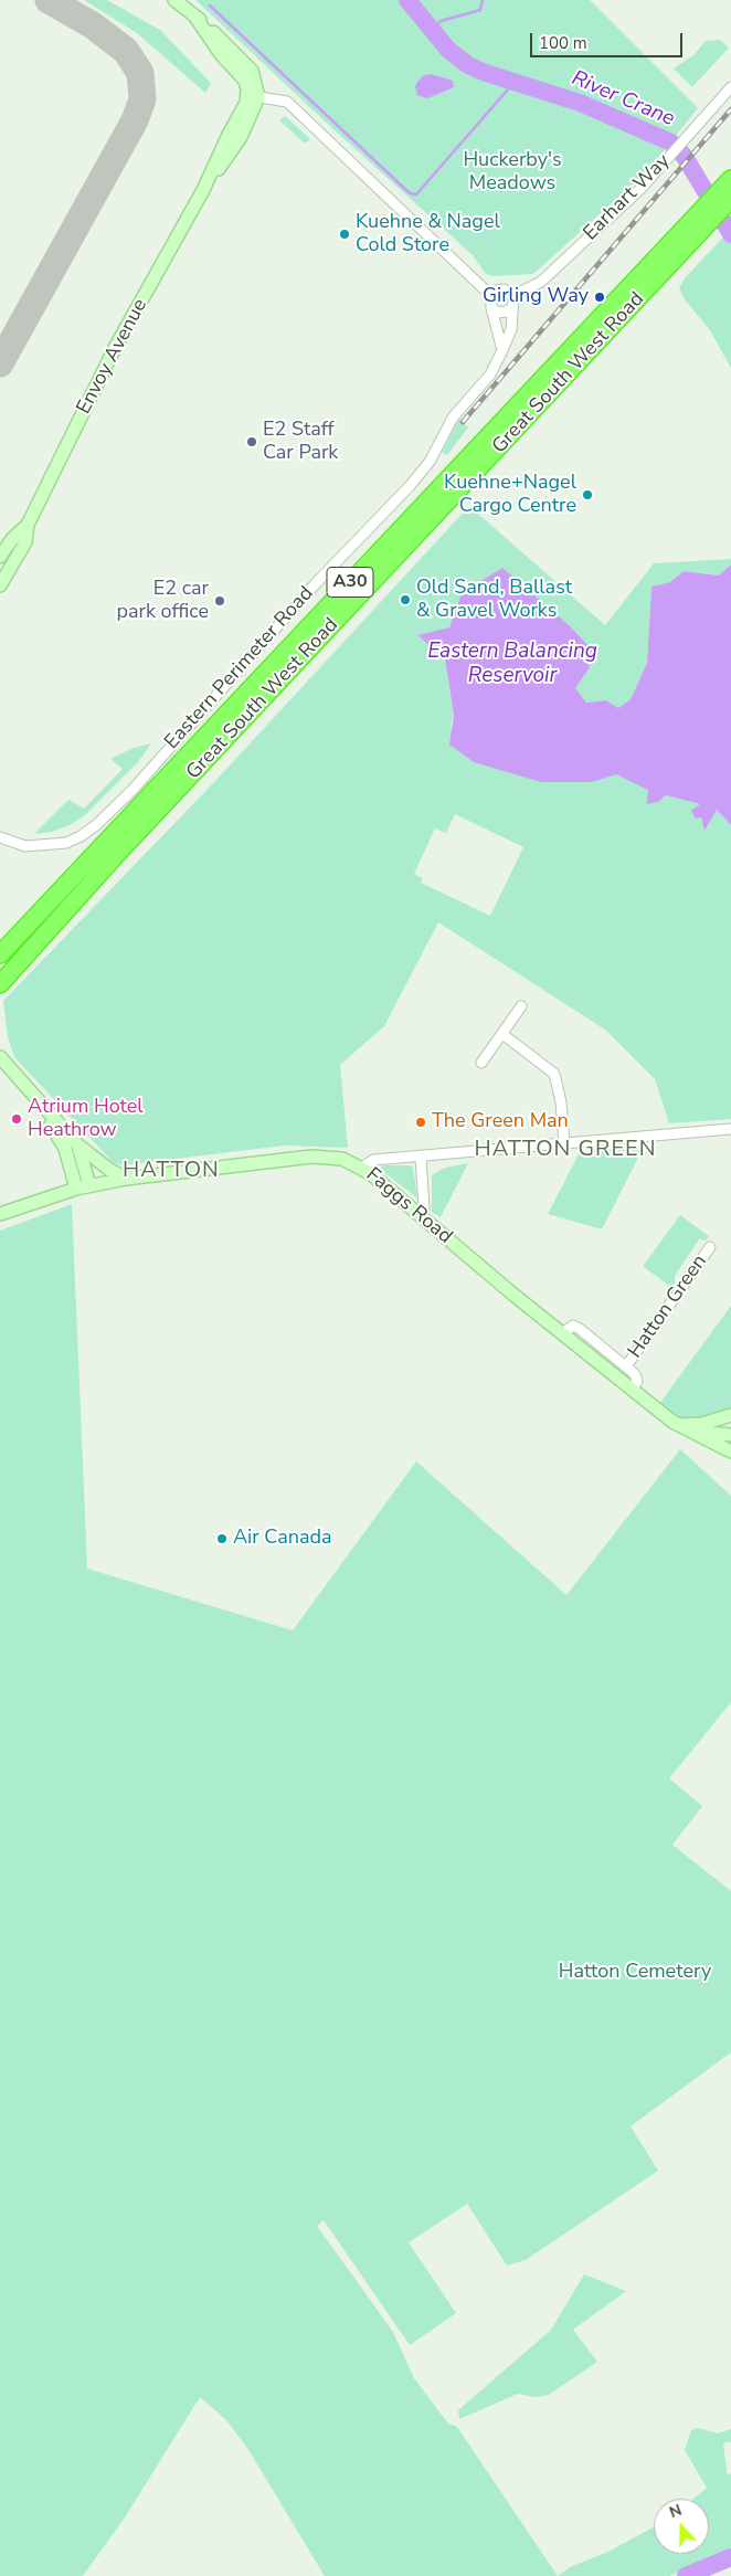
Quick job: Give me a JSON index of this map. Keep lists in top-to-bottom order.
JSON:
{
  "streets": {
    "highway": ["Great South West Road", "A30"],
    "street": [
      "Earhart Way",
      "Envoy Avenue",
      "Eastern Perimeter Road",
      "Faggs Road",
      "Hatton Green"
    ]
  },
  "crossings": [
    ["Earhart Way", "Eastern Perimeter Road"]
  ],
  "districts": ["HATTON GREEN", "HATTON"],
  "water": ["River Crane", "Eastern Balancing Reservoir"],
  "parks": ["Huckerby's Meadows", "Hatton Cemetery"],
  "places": [
    "Kuehne & Nagel Cold Store",
    "Girling Way",
    "E2 Staff Car Park",
    "Kuehne+Nagel Cargo Centre",
    "Old Sand, Ballast & Gravel Works",
    "E2 car park office",
    "Atrium Hotel Heathrow",
    "The Green Man",
    "Air Canada"
  ],
  "scale_bar": "100 m",
  "north": "top"
}
